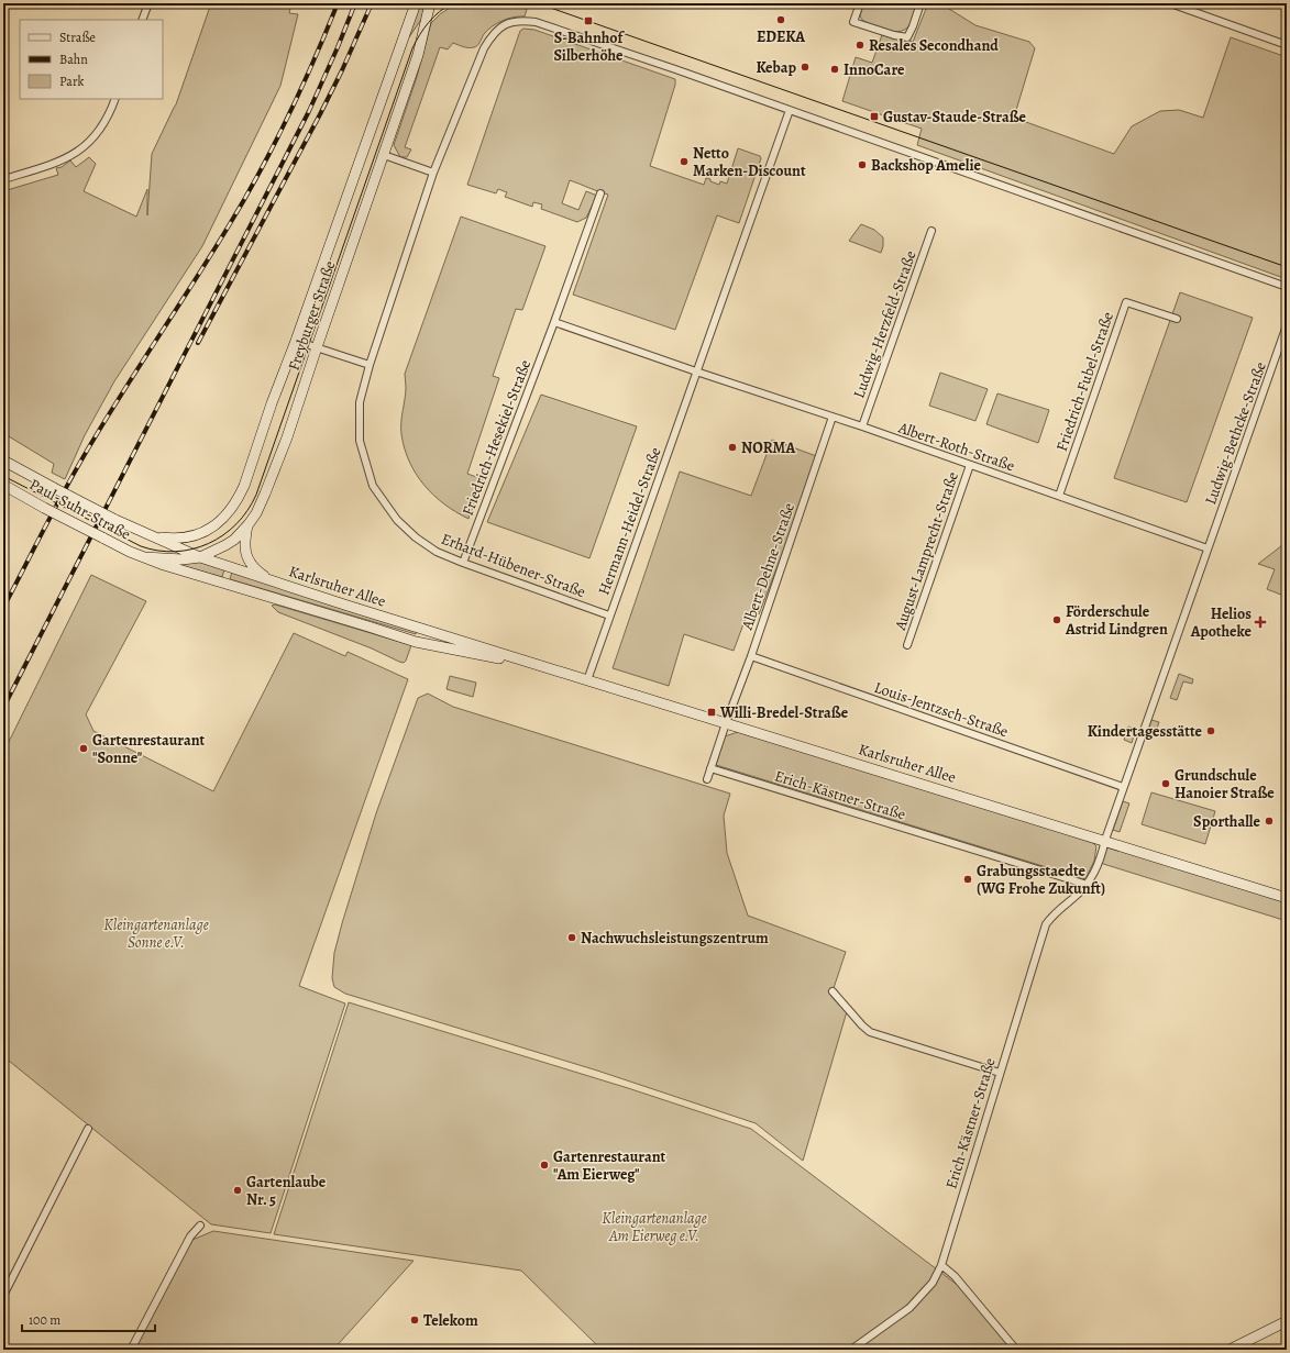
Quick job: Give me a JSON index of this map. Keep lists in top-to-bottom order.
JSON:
{
  "streets": {
    "street": [
      "Freyburger Straße",
      "Ludwig-Herzfeld-Straße",
      "Friedrich-Fubel-Straße",
      "Ludwig-Bethcke-Straße",
      "Friedrich-Hesekiel-Straße",
      "Albert-Roth-Straße",
      "Paul-Suhr-Straße",
      "Hermann-Heidel-Straße",
      "August-Lamprecht-Straße",
      "Erhard-Hübener-Straße",
      "Albert-Dehne-Straße",
      "Karlsruher Allee",
      "Louis-Jentzsch-Straße",
      "Erich-Kästner-Straße"
    ]
  },
  "crossings": [
    ["Freyburger Straße", "Paul-Suhr-Straße"],
    ["Freyburger Straße", "Karlsruher Allee"],
    ["Ludwig-Herzfeld-Straße", "Albert-Roth-Straße"],
    ["Friedrich-Fubel-Straße", "Albert-Roth-Straße"],
    ["Ludwig-Bethcke-Straße", "Albert-Roth-Straße"],
    ["Ludwig-Bethcke-Straße", "Louis-Jentzsch-Straße"],
    ["Ludwig-Bethcke-Straße", "Erich-Kästner-Straße"],
    ["Friedrich-Hesekiel-Straße", "Erhard-Hübener-Straße"],
    ["Albert-Roth-Straße", "Hermann-Heidel-Straße"],
    ["Albert-Roth-Straße", "August-Lamprecht-Straße"],
    ["Albert-Roth-Straße", "Albert-Dehne-Straße"],
    ["Paul-Suhr-Straße", "Karlsruher Allee"],
    ["Hermann-Heidel-Straße", "Erhard-Hübener-Straße"],
    ["Hermann-Heidel-Straße", "Karlsruher Allee"],
    ["Albert-Dehne-Straße", "Karlsruher Allee"],
    ["Albert-Dehne-Straße", "Louis-Jentzsch-Straße"],
    ["Karlsruher Allee", "Erich-Kästner-Straße"],
    ["Louis-Jentzsch-Straße", "Erich-Kästner-Straße"]
  ],
  "parks": ["Kleingartenanlage Sonne e.V.", "Kleingartenanlage Am Eierweg e.V."],
  "places": {
    "other": [
      "EDEKA",
      "Resales Secondhand",
      "Kebap",
      "InnoCare",
      "Netto Marken-Discount",
      "Backshop Amelie",
      "NORMA",
      "Förderschule Astrid Lindgren",
      "Kindertagesstätte",
      "Gartenrestaurant \"Sonne\"",
      "Grundschule Hanoier Straße",
      "Sporthalle",
      "Grabungsstaedte (WG Frohe Zukunft)",
      "Nachwuchsleistungszentrum",
      "Gartenrestaurant \"Am Eierweg\"",
      "Gartenlaube Nr. 5",
      "Telekom"
    ],
    "transit": ["S-Bahnhof Silberhöhe", "Gustav-Staude-Straße", "Willi-Bredel-Straße"],
    "health": ["Helios Apotheke"]
  },
  "legend": ["Straße", "Bahn", "Park"],
  "scale_bar": "100 m"
}
